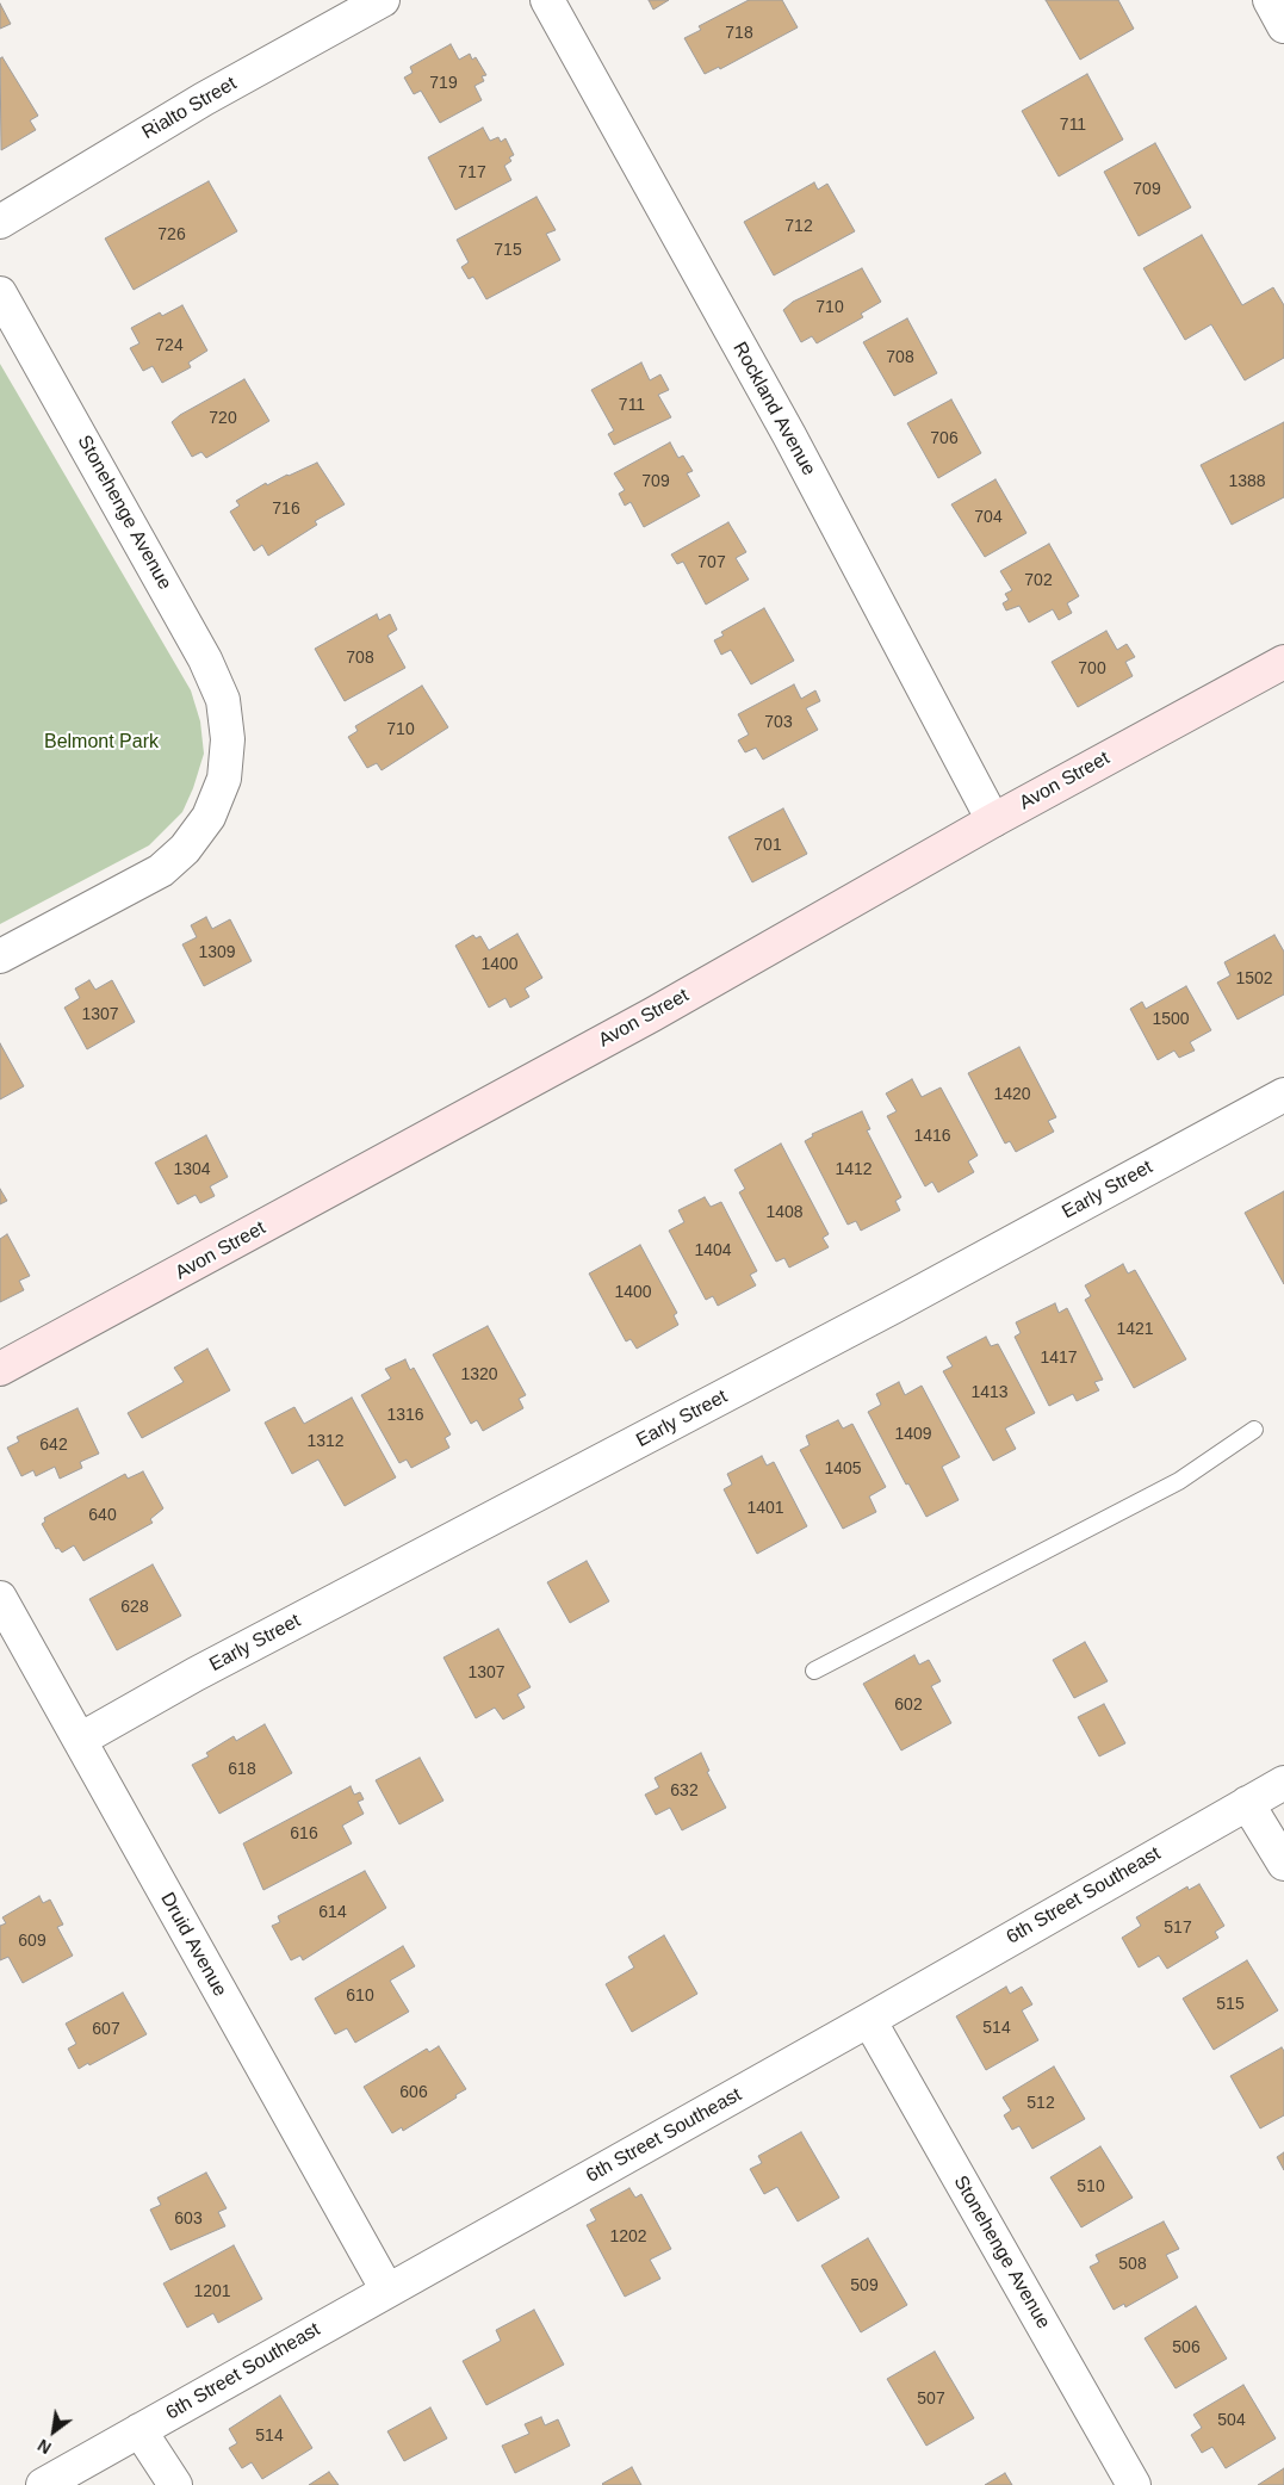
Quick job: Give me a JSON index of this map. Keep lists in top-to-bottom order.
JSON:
{
  "streets": {
    "main road": ["Avon Street"],
    "street": [
      "Rialto Street",
      "Rockland Avenue",
      "Stonehenge Avenue",
      "Early Street",
      "6th Street Southeast",
      "Druid Avenue"
    ]
  },
  "crossings": [
    ["Rockland Avenue", "Avon Street"],
    ["Stonehenge Avenue", "6th Street Southeast"],
    ["Early Street", "Druid Avenue"],
    ["6th Street Southeast", "Druid Avenue"]
  ],
  "parks": ["Belmont Park"],
  "house_numbers": [
    "718",
    "719",
    "711",
    "717",
    "709",
    "712",
    "726",
    "715",
    "710",
    "724",
    "708",
    "711",
    "720",
    "706",
    "709",
    "1388",
    "716",
    "704",
    "707",
    "702",
    "708",
    "700",
    "703",
    "710",
    "701",
    "1309",
    "1400",
    "1502",
    "1307",
    "1500",
    "1420",
    "1416",
    "1304",
    "1412",
    "1408",
    "1404",
    "1400",
    "1421",
    "1417",
    "1320",
    "1413",
    "1316",
    "1409",
    "1312",
    "642",
    "1405",
    "1401",
    "640",
    "628",
    "1307",
    "602",
    "618",
    "632",
    "616",
    "614",
    "517",
    "609",
    "610",
    "515",
    "514",
    "607",
    "606",
    "512",
    "510",
    "603",
    "1202",
    "508",
    "509",
    "1201",
    "506",
    "507",
    "504",
    "514"
  ],
  "north": "bottom left"
}
